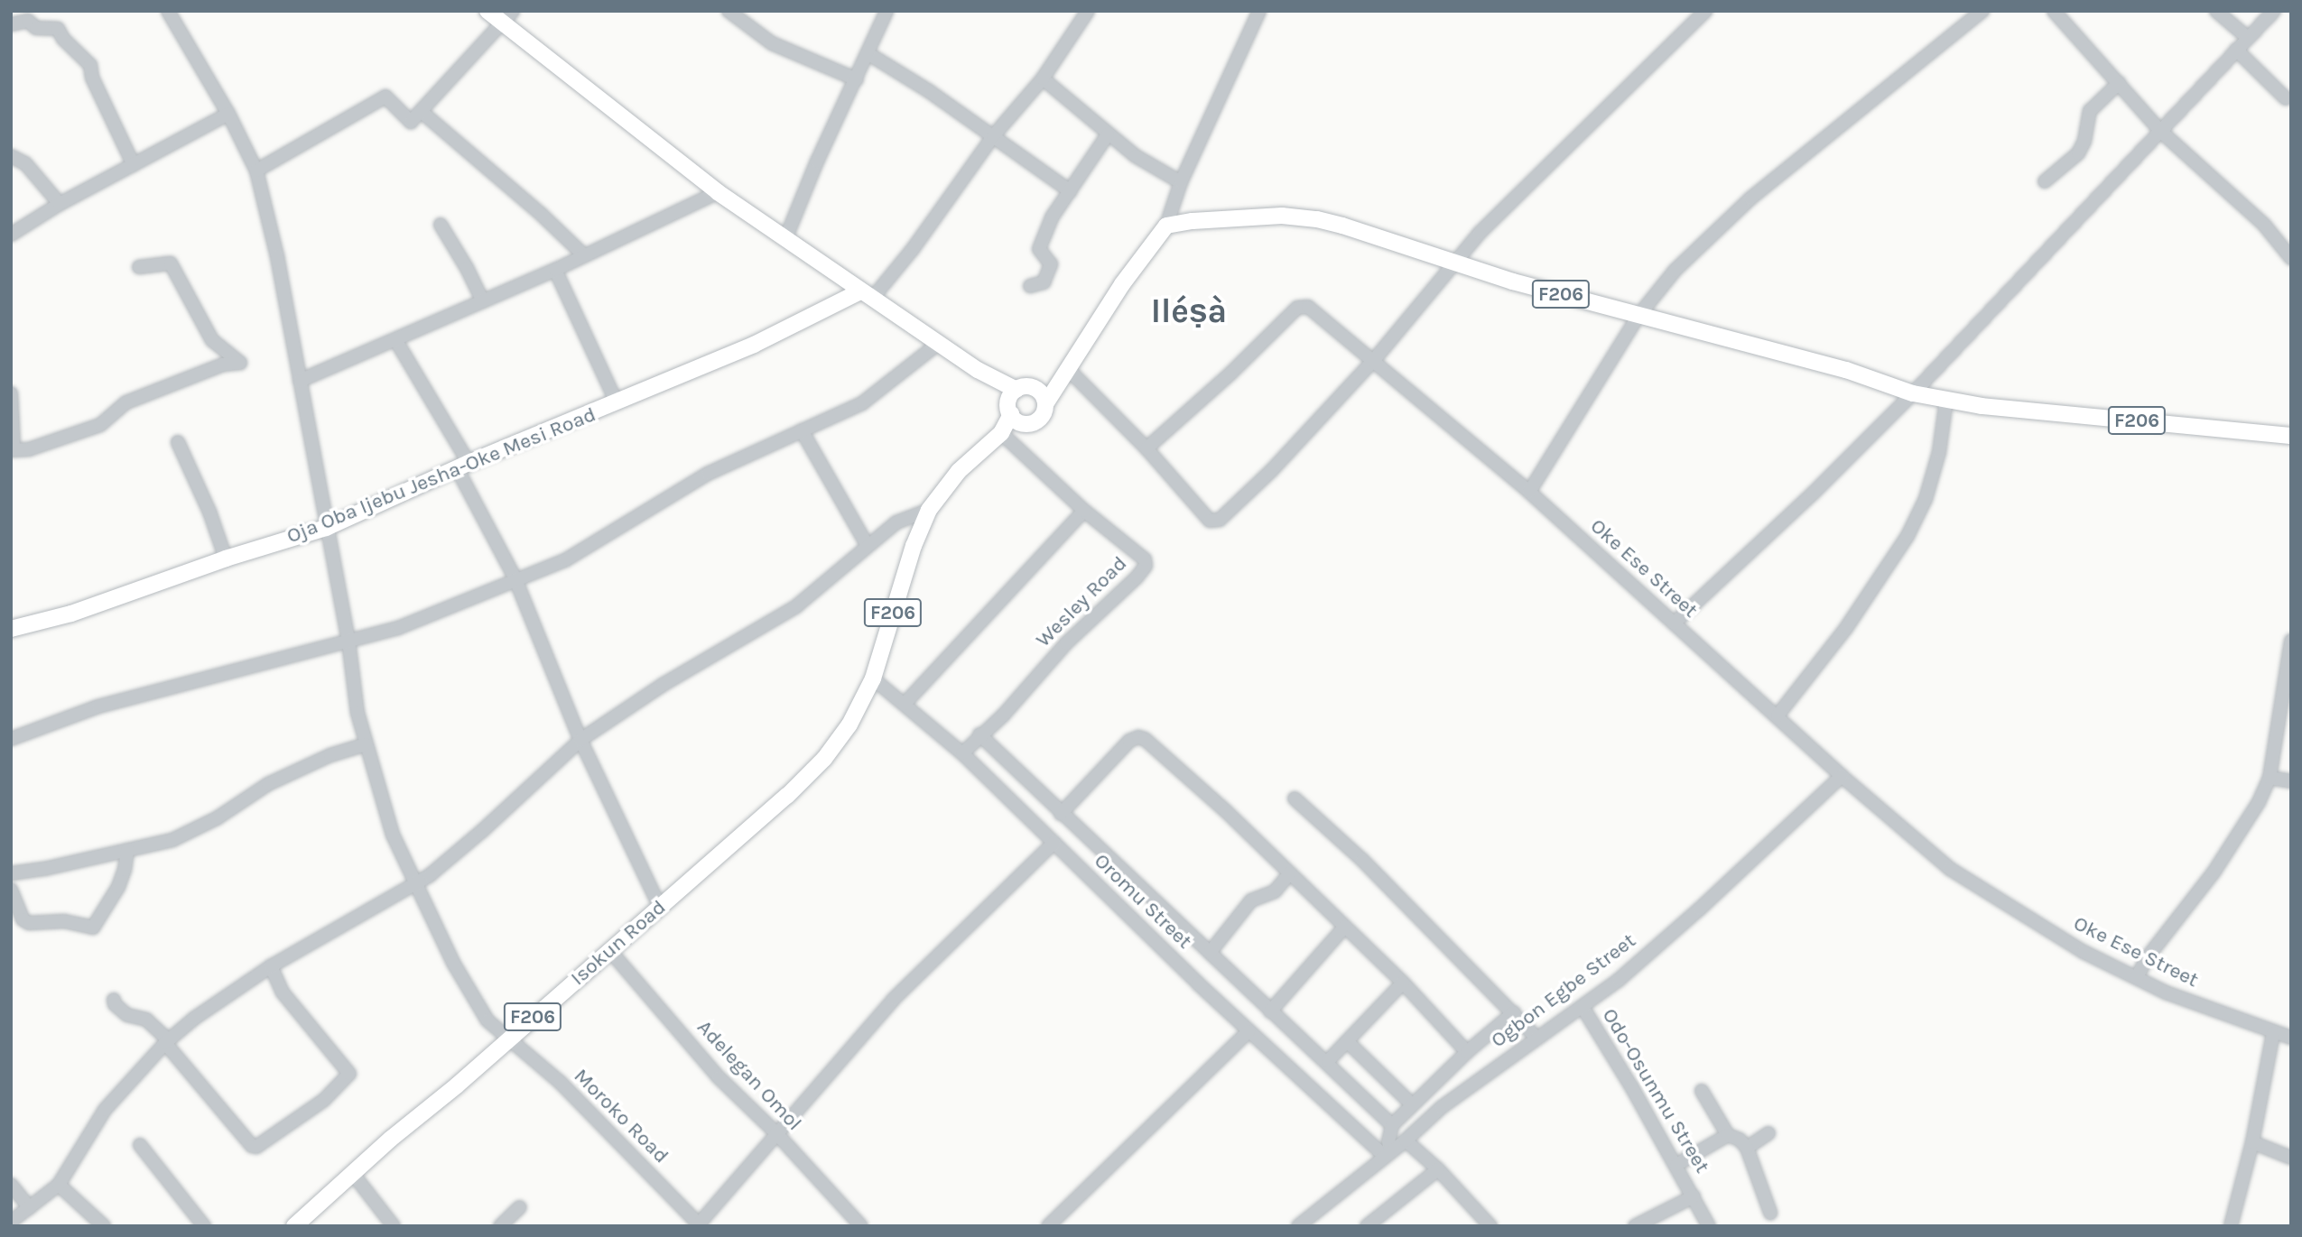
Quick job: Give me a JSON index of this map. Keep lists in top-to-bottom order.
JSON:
{
  "streets": {
    "main road": ["F206", "Oja Oba Ijebu Jesha-Oke Mesi Road", "Isokun Road"],
    "street": [
      "Oke Ese Street",
      "Wesley Road",
      "Oromu Street",
      "Ogbon Egbe Street",
      "Adelegan Omol",
      "Odo-Osunmu Street",
      "Moroko Road"
    ]
  },
  "crossings": [
    ["F206", "Wesley Road"],
    ["F206", "Oromu Street"],
    ["F206", "Isokun Road"],
    ["Oja Oba Ijebu Jesha-Oke Mesi Road", "Moroko Road"],
    ["Oke Ese Street", "Ogbon Egbe Street"],
    ["Wesley Road", "Oromu Street"],
    ["Oromu Street", "Isokun Road"],
    ["Oromu Street", "Ogbon Egbe Street"],
    ["Isokun Road", "Adelegan Omol"],
    ["Isokun Road", "Moroko Road"],
    ["Ogbon Egbe Street", "Odo-Osunmu Street"]
  ],
  "districts": ["Iléṣà"]
}
